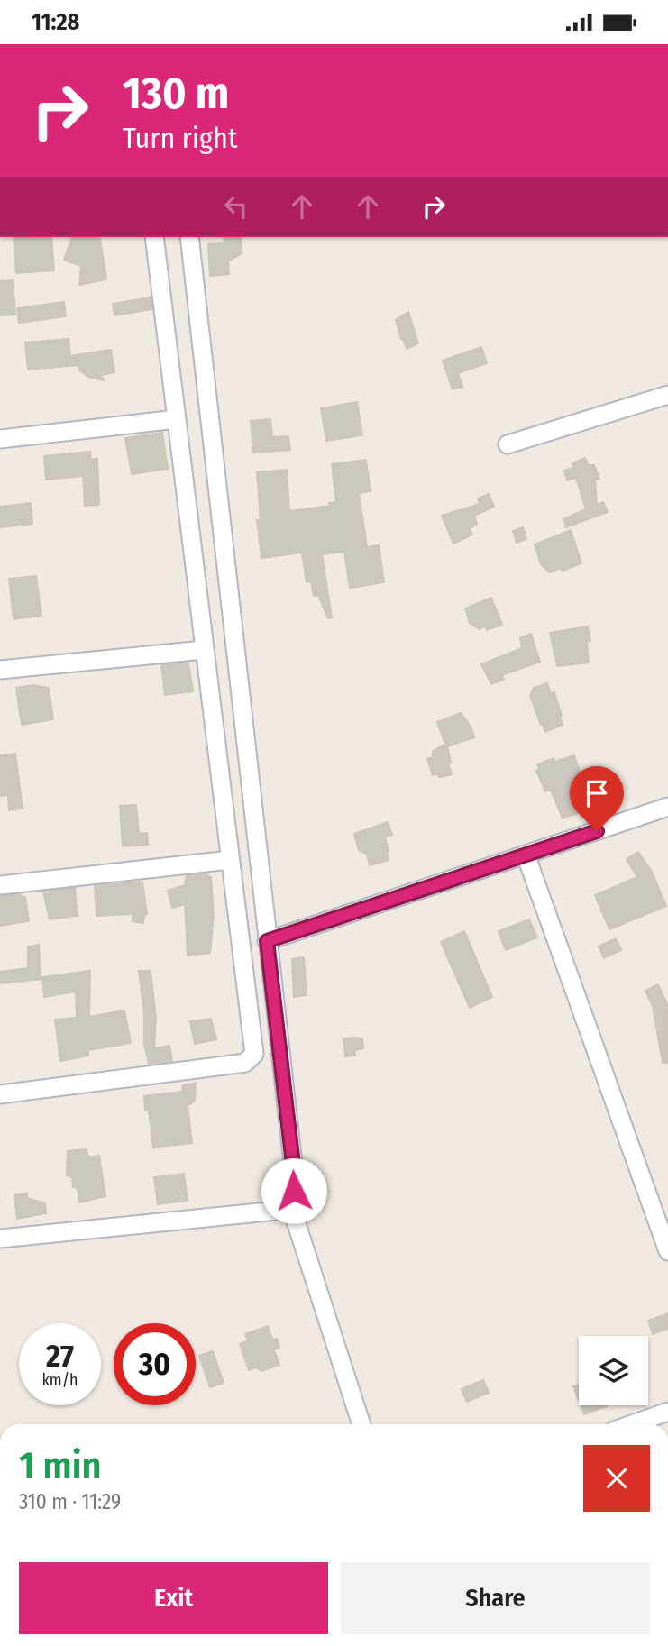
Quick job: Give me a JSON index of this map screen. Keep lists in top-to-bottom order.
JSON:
{
  "page": {
    "status": "11:28",
    "turn": ["130 m", "Turn right"],
    "speed": "27 km/h",
    "limit": "30",
    "heading": ["1 min", "310 m · 11:29"],
    "buttons": ["Exit", "Share"]
  }
}
